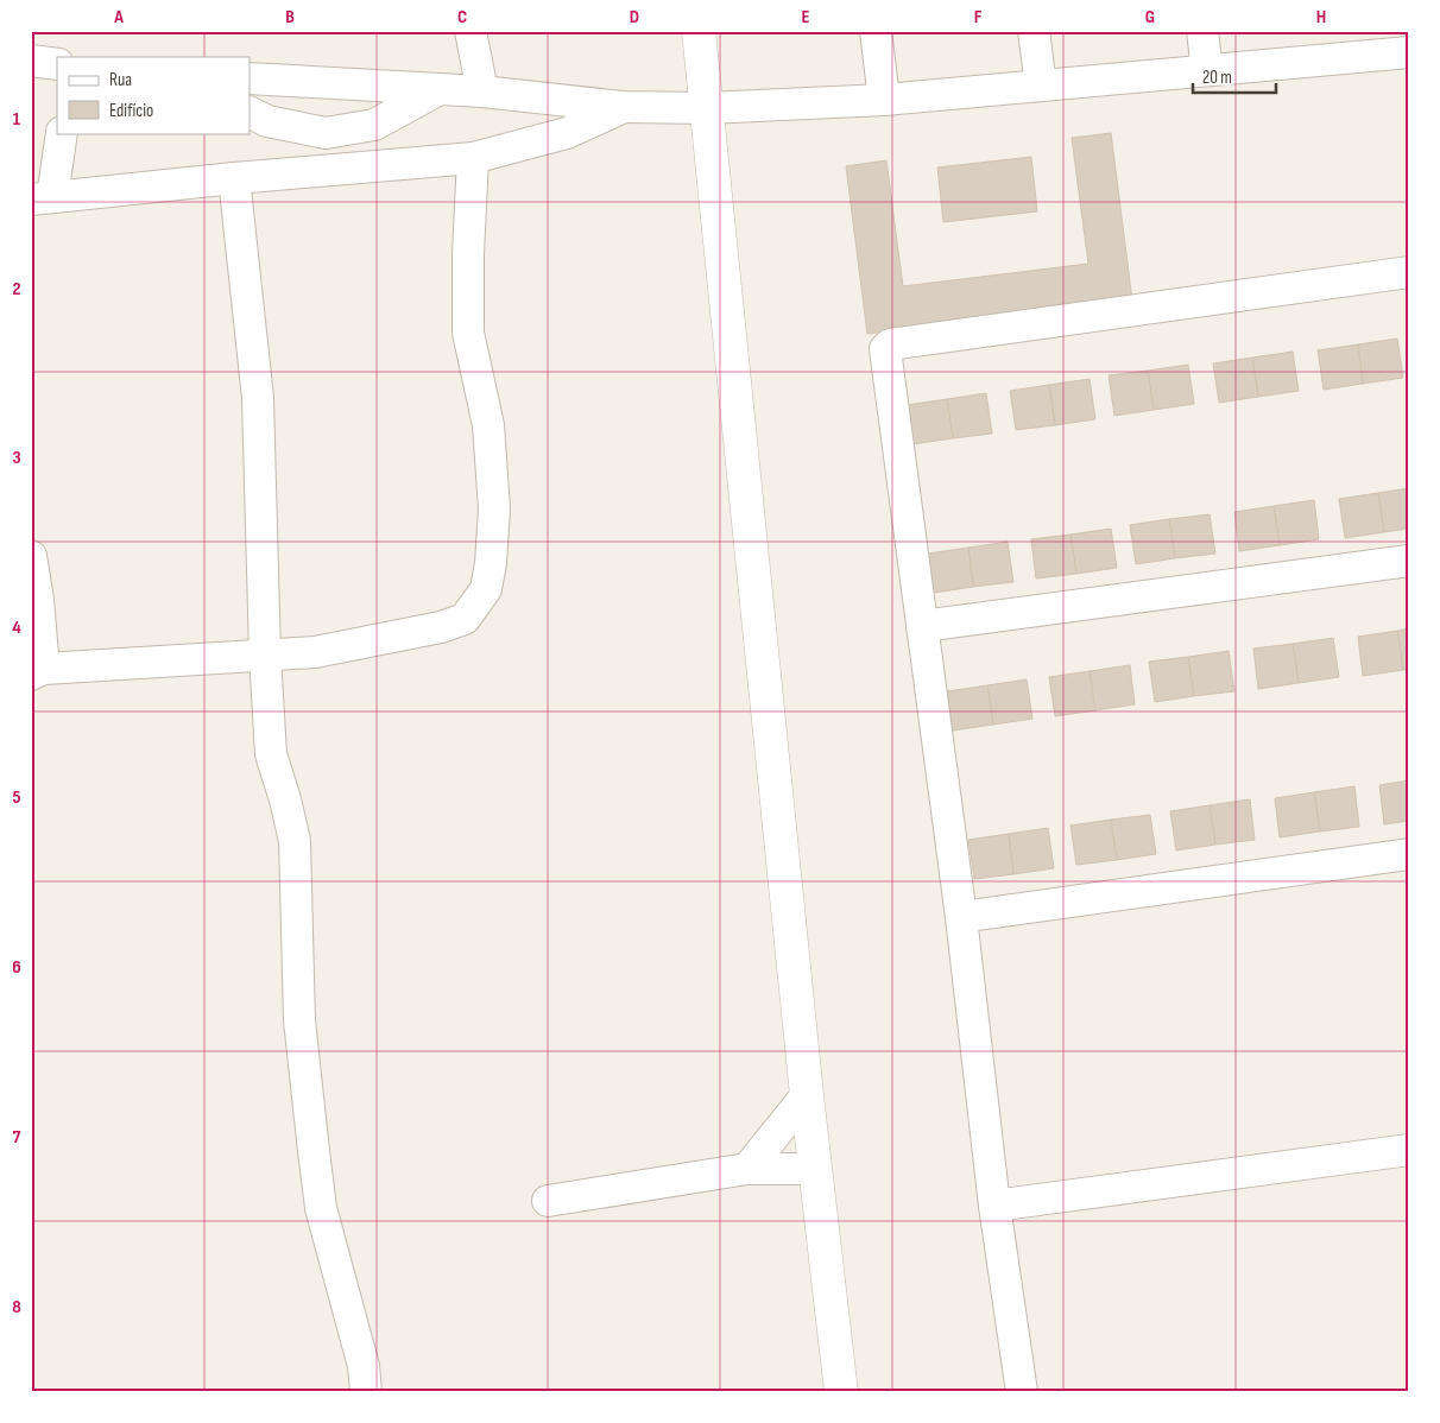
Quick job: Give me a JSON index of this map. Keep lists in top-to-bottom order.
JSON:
{
  "legend": ["Rua", "Edifício"],
  "scale_bar": "20 m",
  "grid": {
    "columns": [
      "A",
      "B",
      "C",
      "D",
      "E",
      "F",
      "G",
      "H"
    ],
    "rows": [
      "1",
      "2",
      "3",
      "4",
      "5",
      "6",
      "7",
      "8"
    ]
  }
}
